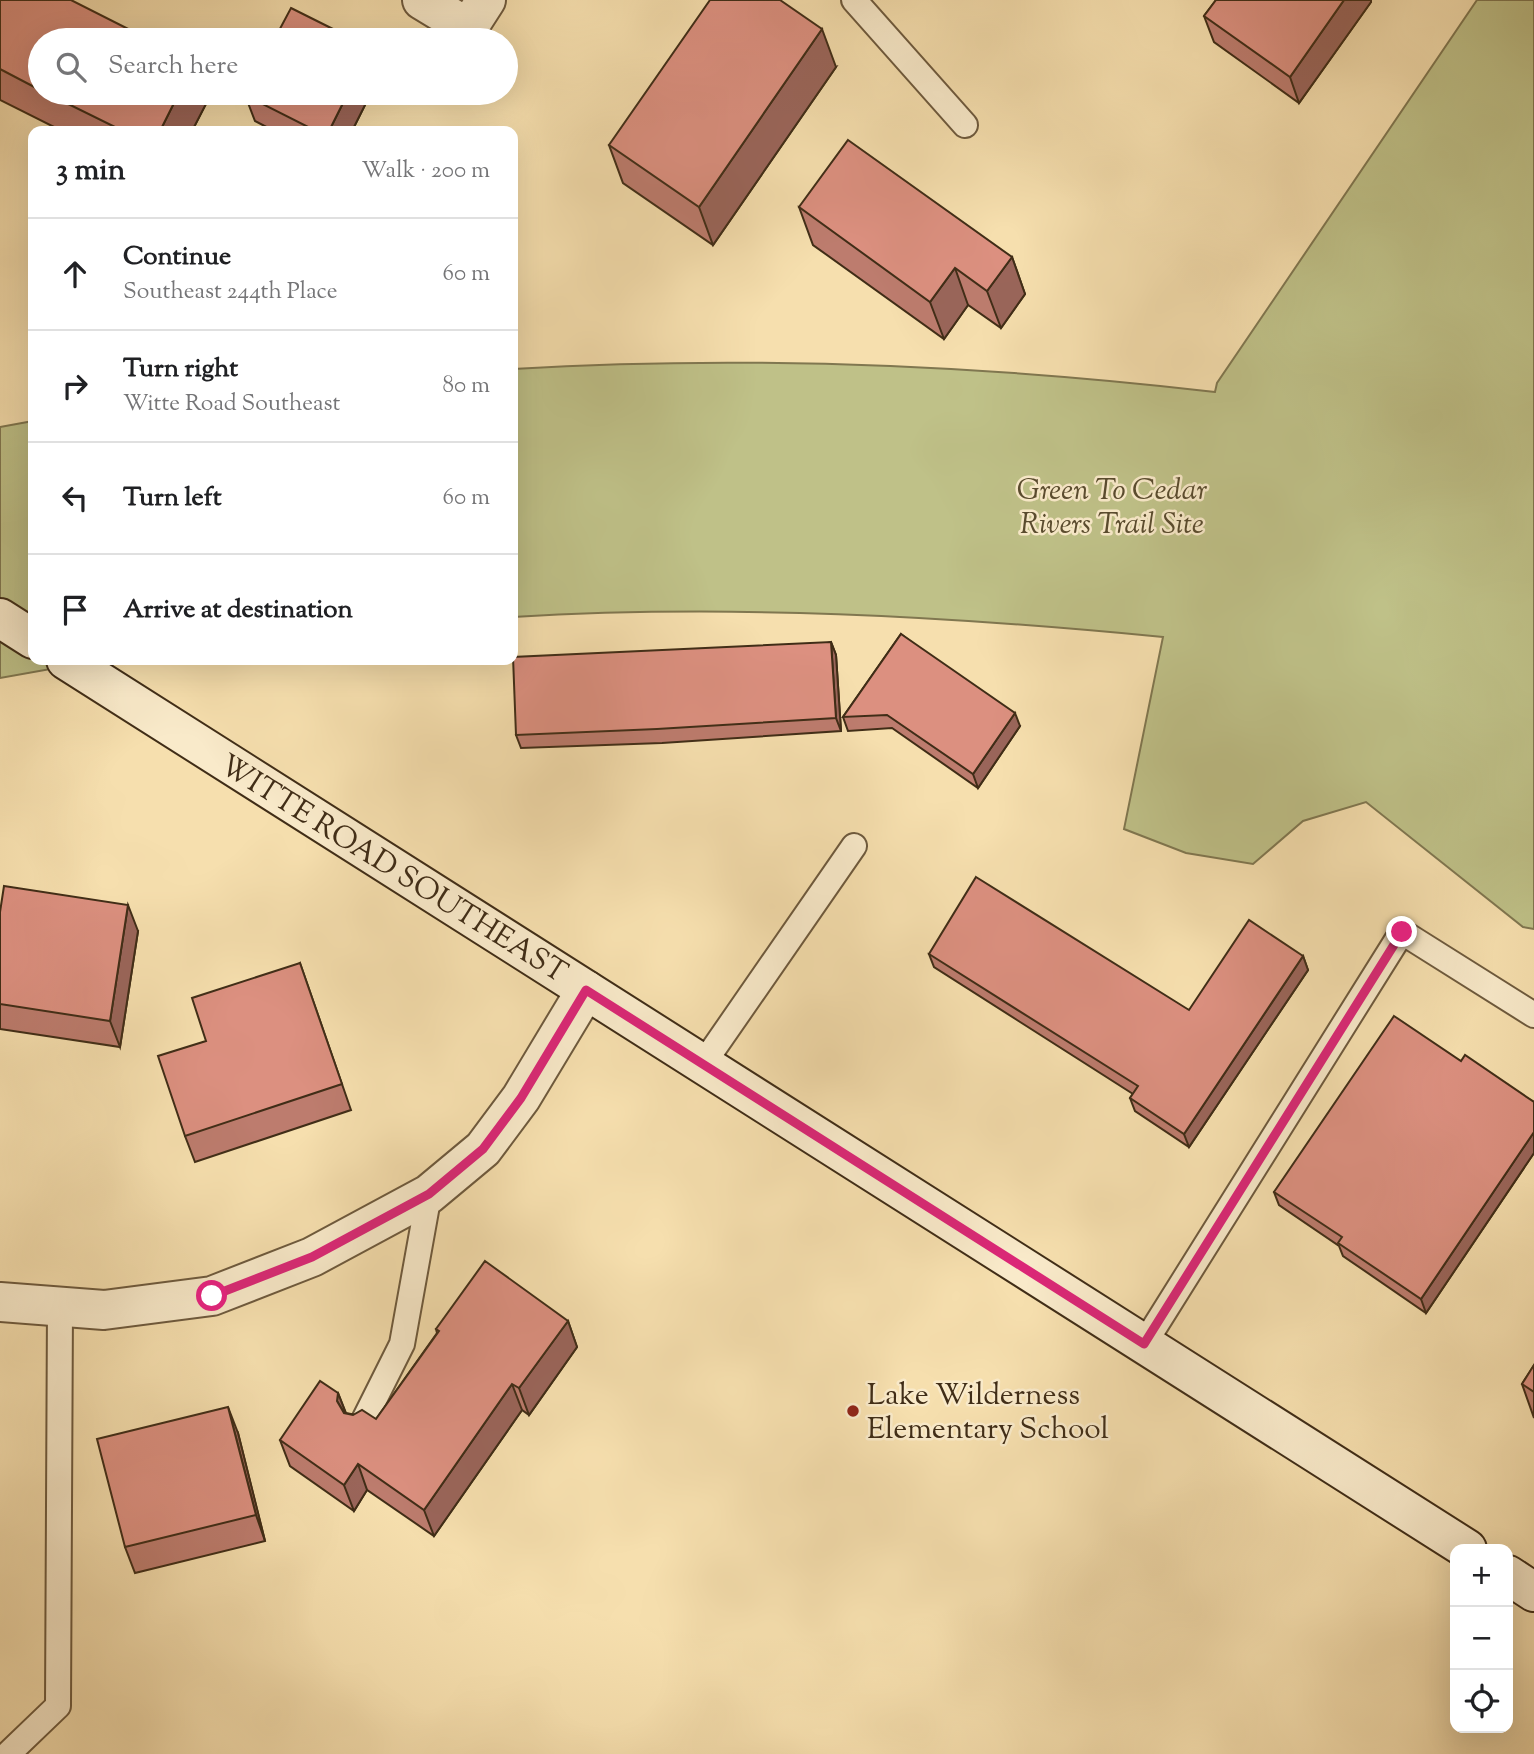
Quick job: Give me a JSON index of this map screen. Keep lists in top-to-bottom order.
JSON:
{
  "streets": {
    "street": ["WITTE ROAD SOUTHEAST"]
  },
  "parks": ["Green To Cedar Rivers Trail Site"],
  "places": ["Lake Wilderness Elementary School"],
  "page": {
    "search": "Search here",
    "heading": ["3 min", "Walk · 200 m"],
    "list": [
      ["Continue", "Southeast 244th Place", "60 m"],
      ["Turn right", "Witte Road Southeast", "80 m"],
      ["Turn left", "60 m"],
      "Arrive at destination"
    ],
    "map_buttons": ["+", "−"]
  }
}
